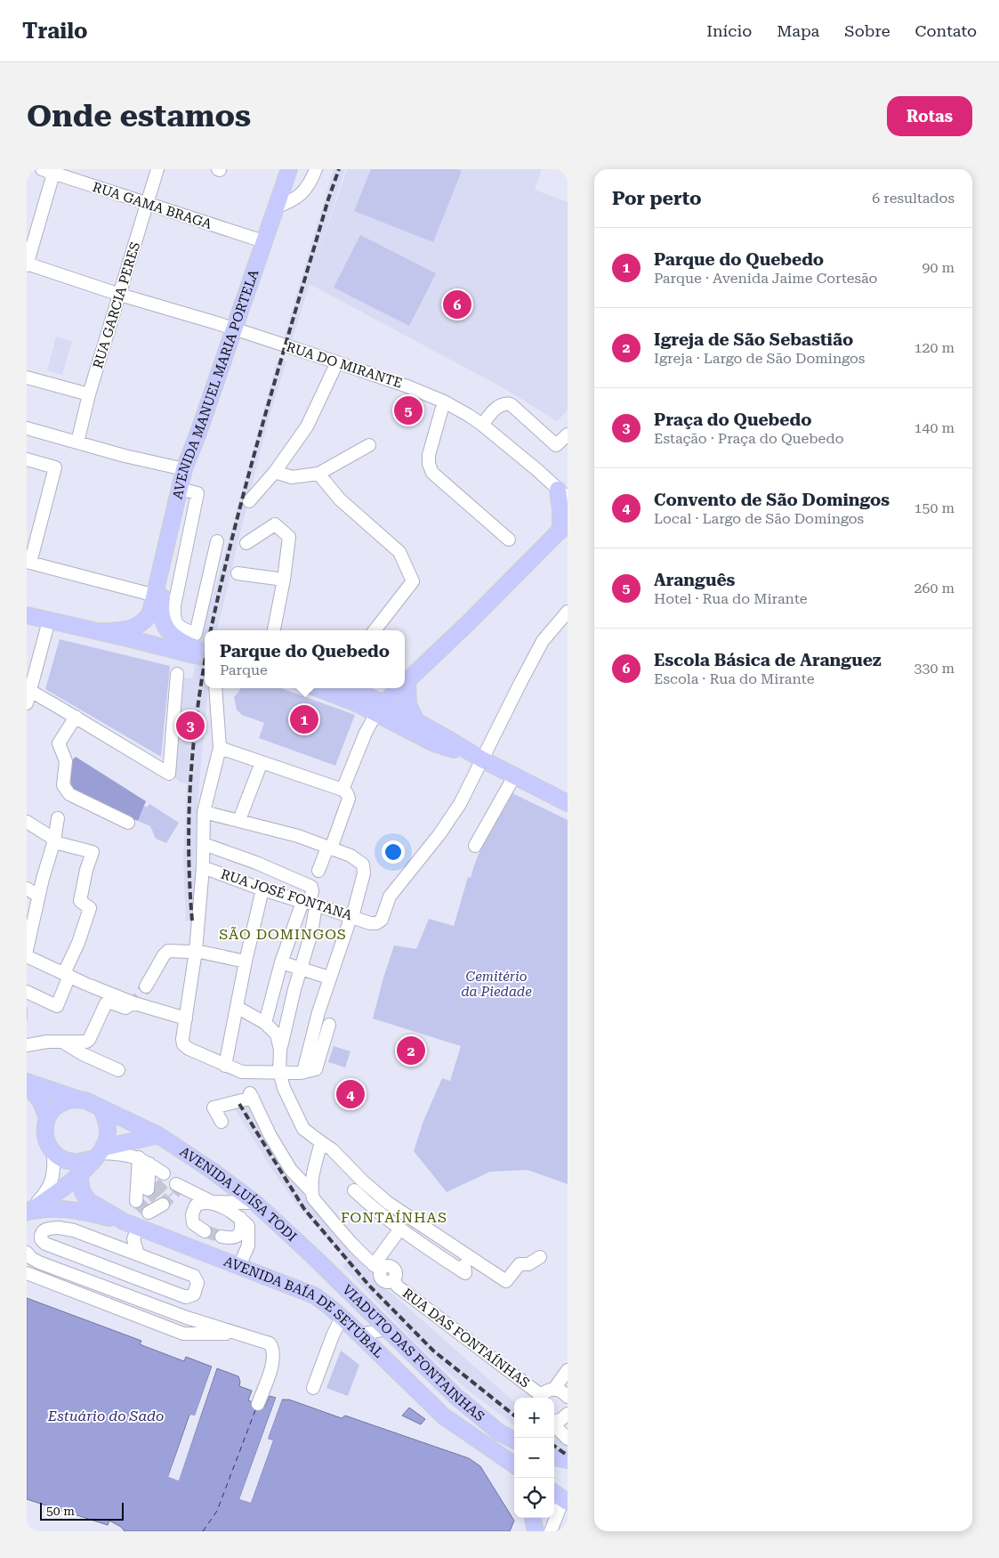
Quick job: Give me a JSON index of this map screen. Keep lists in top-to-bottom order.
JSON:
{
  "streets": {
    "main road": [
      "AVENIDA MANUEL MARIA PORTELA",
      "AVENIDA LUÍSA TODI",
      "AVENIDA BAÍA DE SETÚBAL",
      "VIADUTO DAS FONTAINHAS"
    ],
    "street": [
      "RUA GAMA BRAGA",
      "RUA GARCIA PERES",
      "RUA DO MIRANTE",
      "RUA JOSÉ FONTANA",
      "RUA DAS FONTAÍNHAS"
    ]
  },
  "crossings": [
    ["RUA GAMA BRAGA", "RUA GARCIA PERES"],
    ["RUA GAMA BRAGA", "AVENIDA MANUEL MARIA PORTELA"],
    ["RUA GARCIA PERES", "RUA DO MIRANTE"],
    ["RUA DO MIRANTE", "AVENIDA MANUEL MARIA PORTELA"],
    ["AVENIDA LUÍSA TODI", "VIADUTO DAS FONTAINHAS"]
  ],
  "districts": ["SÃO DOMINGOS", "FONTAÍNHAS"],
  "water": ["Estuário do Sado"],
  "parks": ["Cemitério da Piedade"],
  "scale_bar": "50 m",
  "page": {
    "header": "Trailo",
    "nav": [
      "Início",
      "Mapa",
      "Sobre",
      "Contato"
    ],
    "buttons": "Rotas",
    "title": "Onde estamos",
    "heading": ["Por perto", "6 resultados"],
    "list": [
      {
        "mark": "1",
        "name": "Parque do Quebedo",
        "note": "Parque · Avenida Jaime Cortesão",
        "value": "90 m"
      },
      {
        "mark": "2",
        "name": "Igreja de São Sebastião",
        "note": "Igreja · Largo de São Domingos",
        "value": "120 m"
      },
      {
        "mark": "3",
        "name": "Praça do Quebedo",
        "note": "Estação · Praça do Quebedo",
        "value": "140 m"
      },
      {
        "mark": "4",
        "name": "Convento de São Domingos",
        "note": "Local · Largo de São Domingos",
        "value": "150 m"
      },
      {
        "mark": "5",
        "name": "Aranguês",
        "note": "Hotel · Rua do Mirante",
        "value": "260 m"
      },
      {
        "mark": "6",
        "name": "Escola Básica de Aranguez",
        "note": "Escola · Rua do Mirante",
        "value": "330 m"
      }
    ],
    "pins": [
      "6",
      "5",
      "1",
      "3",
      "2",
      "4"
    ],
    "popup": ["Parque do Quebedo", "Parque"],
    "map_buttons": ["+", "−"],
    "scale": "50 m"
  }
}
